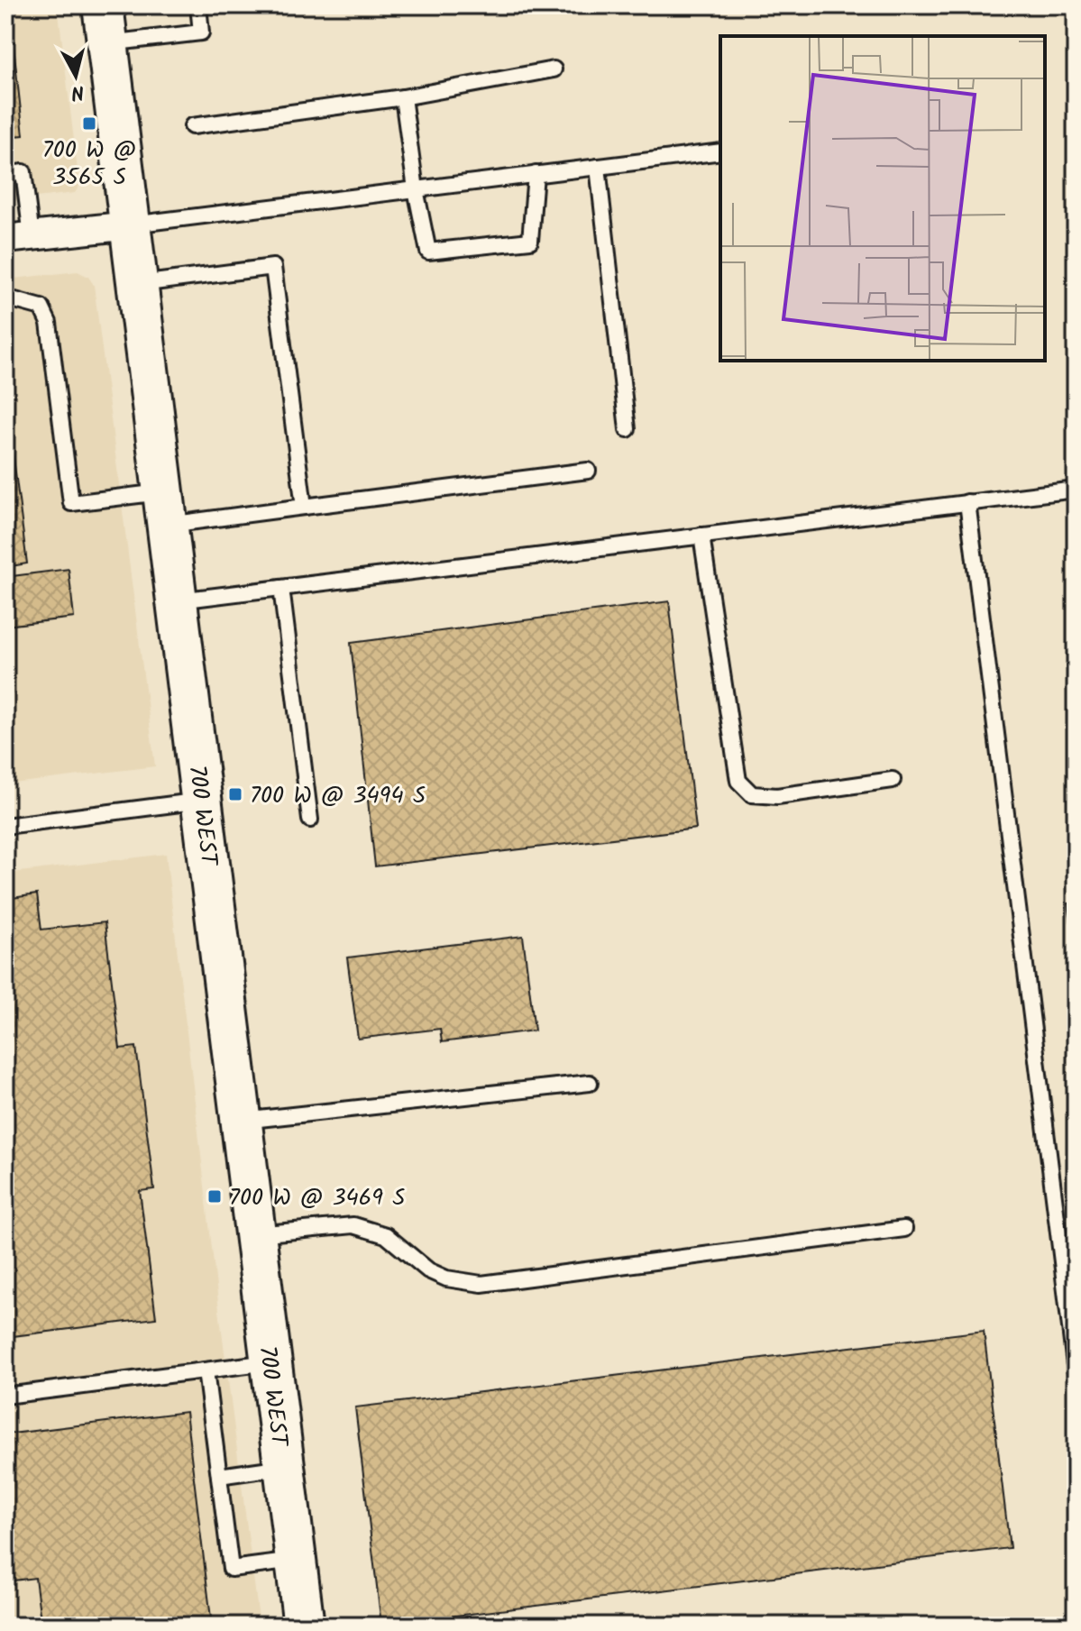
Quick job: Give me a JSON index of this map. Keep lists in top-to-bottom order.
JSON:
{
  "streets": {
    "street": ["700 WEST"]
  },
  "places": {
    "transit": ["700 W @ 3565 S", "700 W @ 3494 S", "700 W @ 3469 S"]
  },
  "north": "bottom"
}
